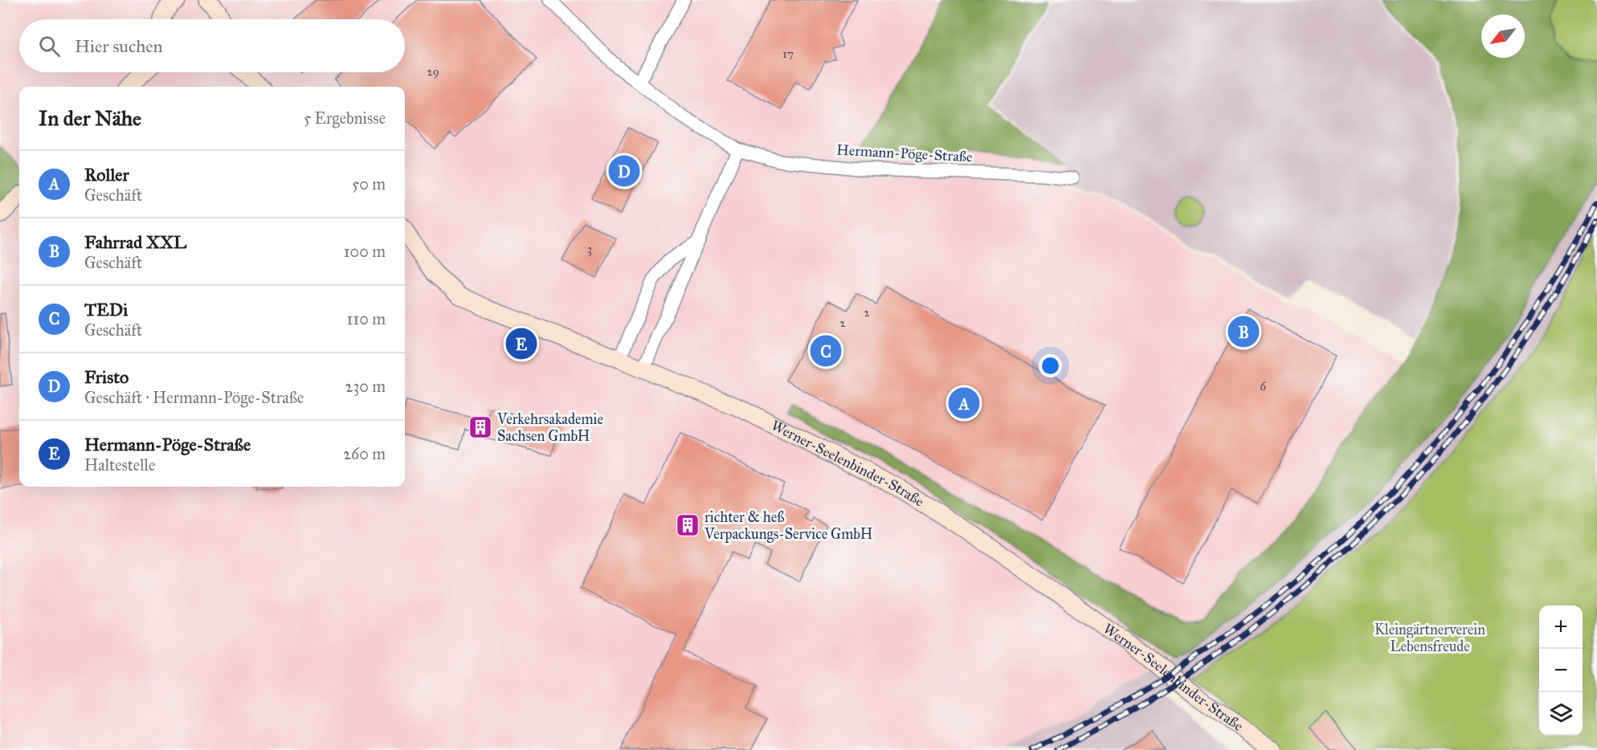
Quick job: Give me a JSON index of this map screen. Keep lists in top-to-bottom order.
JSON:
{
  "streets": {
    "main road": ["Werner-Seelenbinder-Straße"],
    "street": ["Hermann-Pöge-Straße"]
  },
  "parks": ["Kleingärtnerverein Lebensfreude"],
  "places": {
    "building": ["Verkehrsakademie Sachsen GmbH", "richter & heß Verpackungs-Service GmbH"]
  },
  "house_numbers": [
    "17",
    "29",
    "3",
    "2",
    "2",
    "6"
  ],
  "north": "bottom left",
  "page": {
    "search": "Hier suchen",
    "heading": ["In der Nähe", "5 Ergebnisse"],
    "list": [
      {
        "mark": "A",
        "name": "Roller",
        "note": "Geschäft",
        "value": "50 m"
      },
      {
        "mark": "B",
        "name": "Fahrrad XXL",
        "note": "Geschäft",
        "value": "100 m"
      },
      {
        "mark": "C",
        "name": "TEDi",
        "note": "Geschäft",
        "value": "110 m"
      },
      {
        "mark": "D",
        "name": "Fristo",
        "note": "Geschäft · Hermann-Pöge-Straße",
        "value": "230 m"
      },
      {
        "mark": "E",
        "name": "Hermann-Pöge-Straße",
        "note": "Haltestelle",
        "value": "260 m"
      }
    ],
    "pins": [
      "D",
      "B",
      "E",
      "C",
      "A"
    ],
    "map_buttons": ["+", "−"]
  }
}
